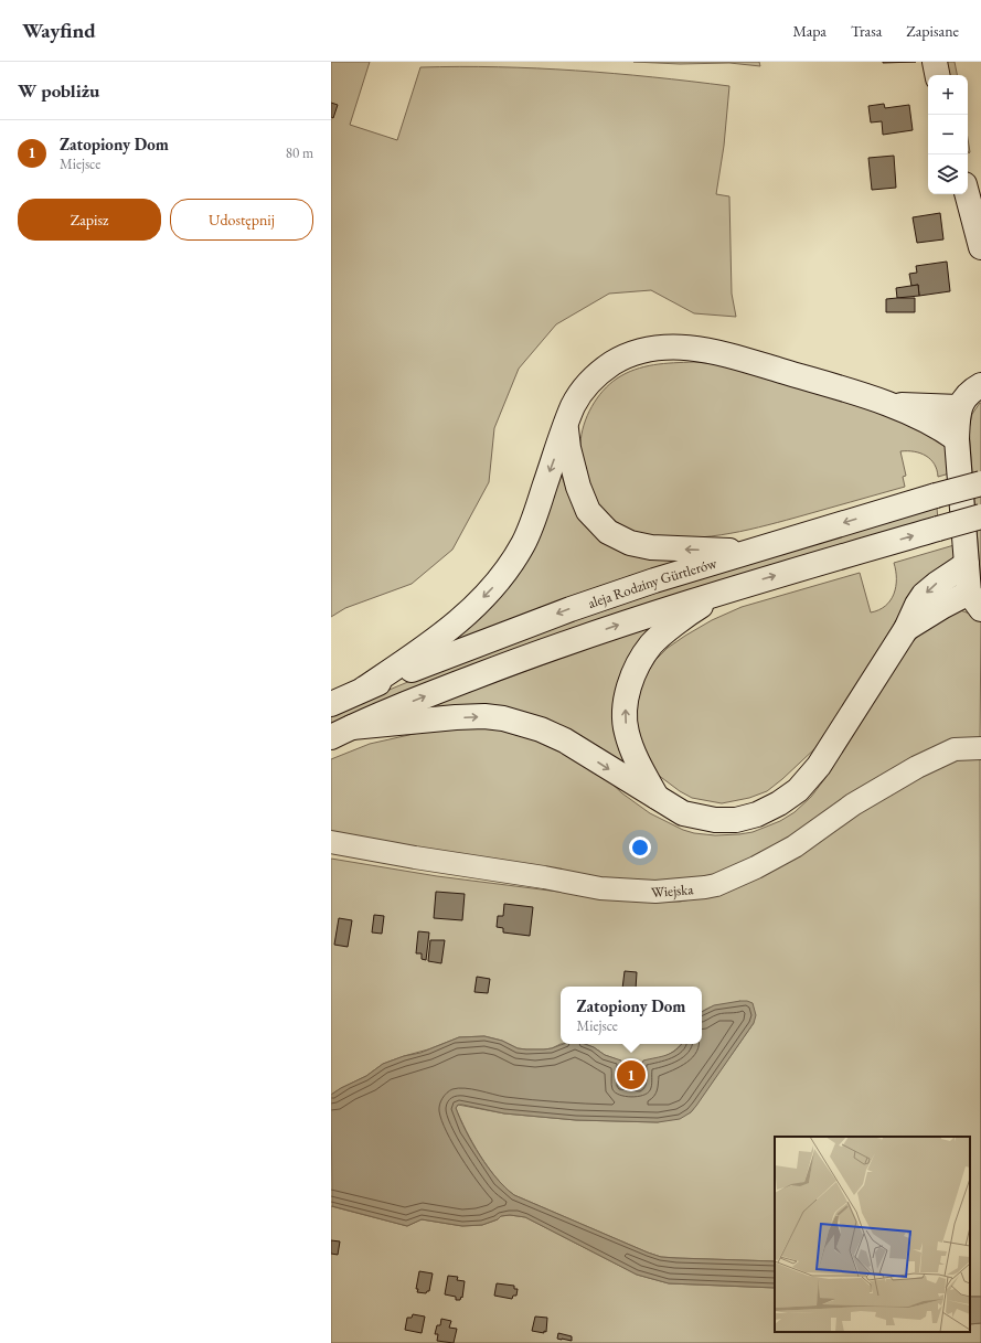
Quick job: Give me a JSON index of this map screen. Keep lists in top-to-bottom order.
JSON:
{
  "streets": {
    "main road": ["aleja Rodziny Gürtlerów"],
    "street": ["Wiejska"]
  },
  "page": {
    "header": "Wayfind",
    "nav": ["Mapa", "Trasa", "Zapisane"],
    "heading": "W pobliżu",
    "map_buttons": ["+", "−"],
    "list": [
      {
        "mark": "1",
        "name": "Zatopiony Dom",
        "note": "Miejsce",
        "value": "80 m"
      }
    ],
    "buttons": ["Zapisz", "Udostępnij"],
    "popup": ["Zatopiony Dom", "Miejsce"],
    "pins": "1"
  }
}
